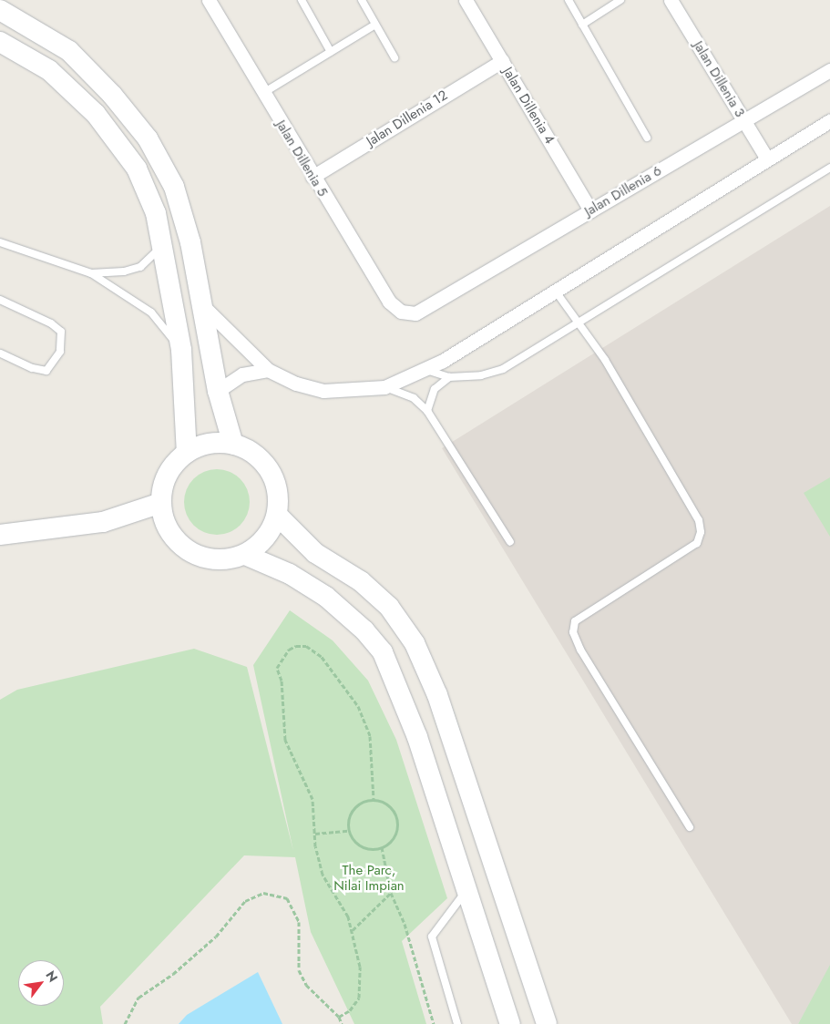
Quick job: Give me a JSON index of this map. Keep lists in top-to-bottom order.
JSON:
{
  "streets": {
    "street": [
      "Jalan Dillenia 3",
      "Jalan Dillenia 4",
      "Jalan Dillenia 12",
      "Jalan Dillenia 5",
      "Jalan Dillenia 6"
    ]
  },
  "crossings": [
    ["Jalan Dillenia 3", "Jalan Dillenia 6"],
    ["Jalan Dillenia 4", "Jalan Dillenia 12"],
    ["Jalan Dillenia 4", "Jalan Dillenia 6"],
    ["Jalan Dillenia 12", "Jalan Dillenia 5"],
    ["Jalan Dillenia 5", "Jalan Dillenia 6"]
  ],
  "parks": ["The Parc, Nilai Impian"],
  "north": "top right"
}
